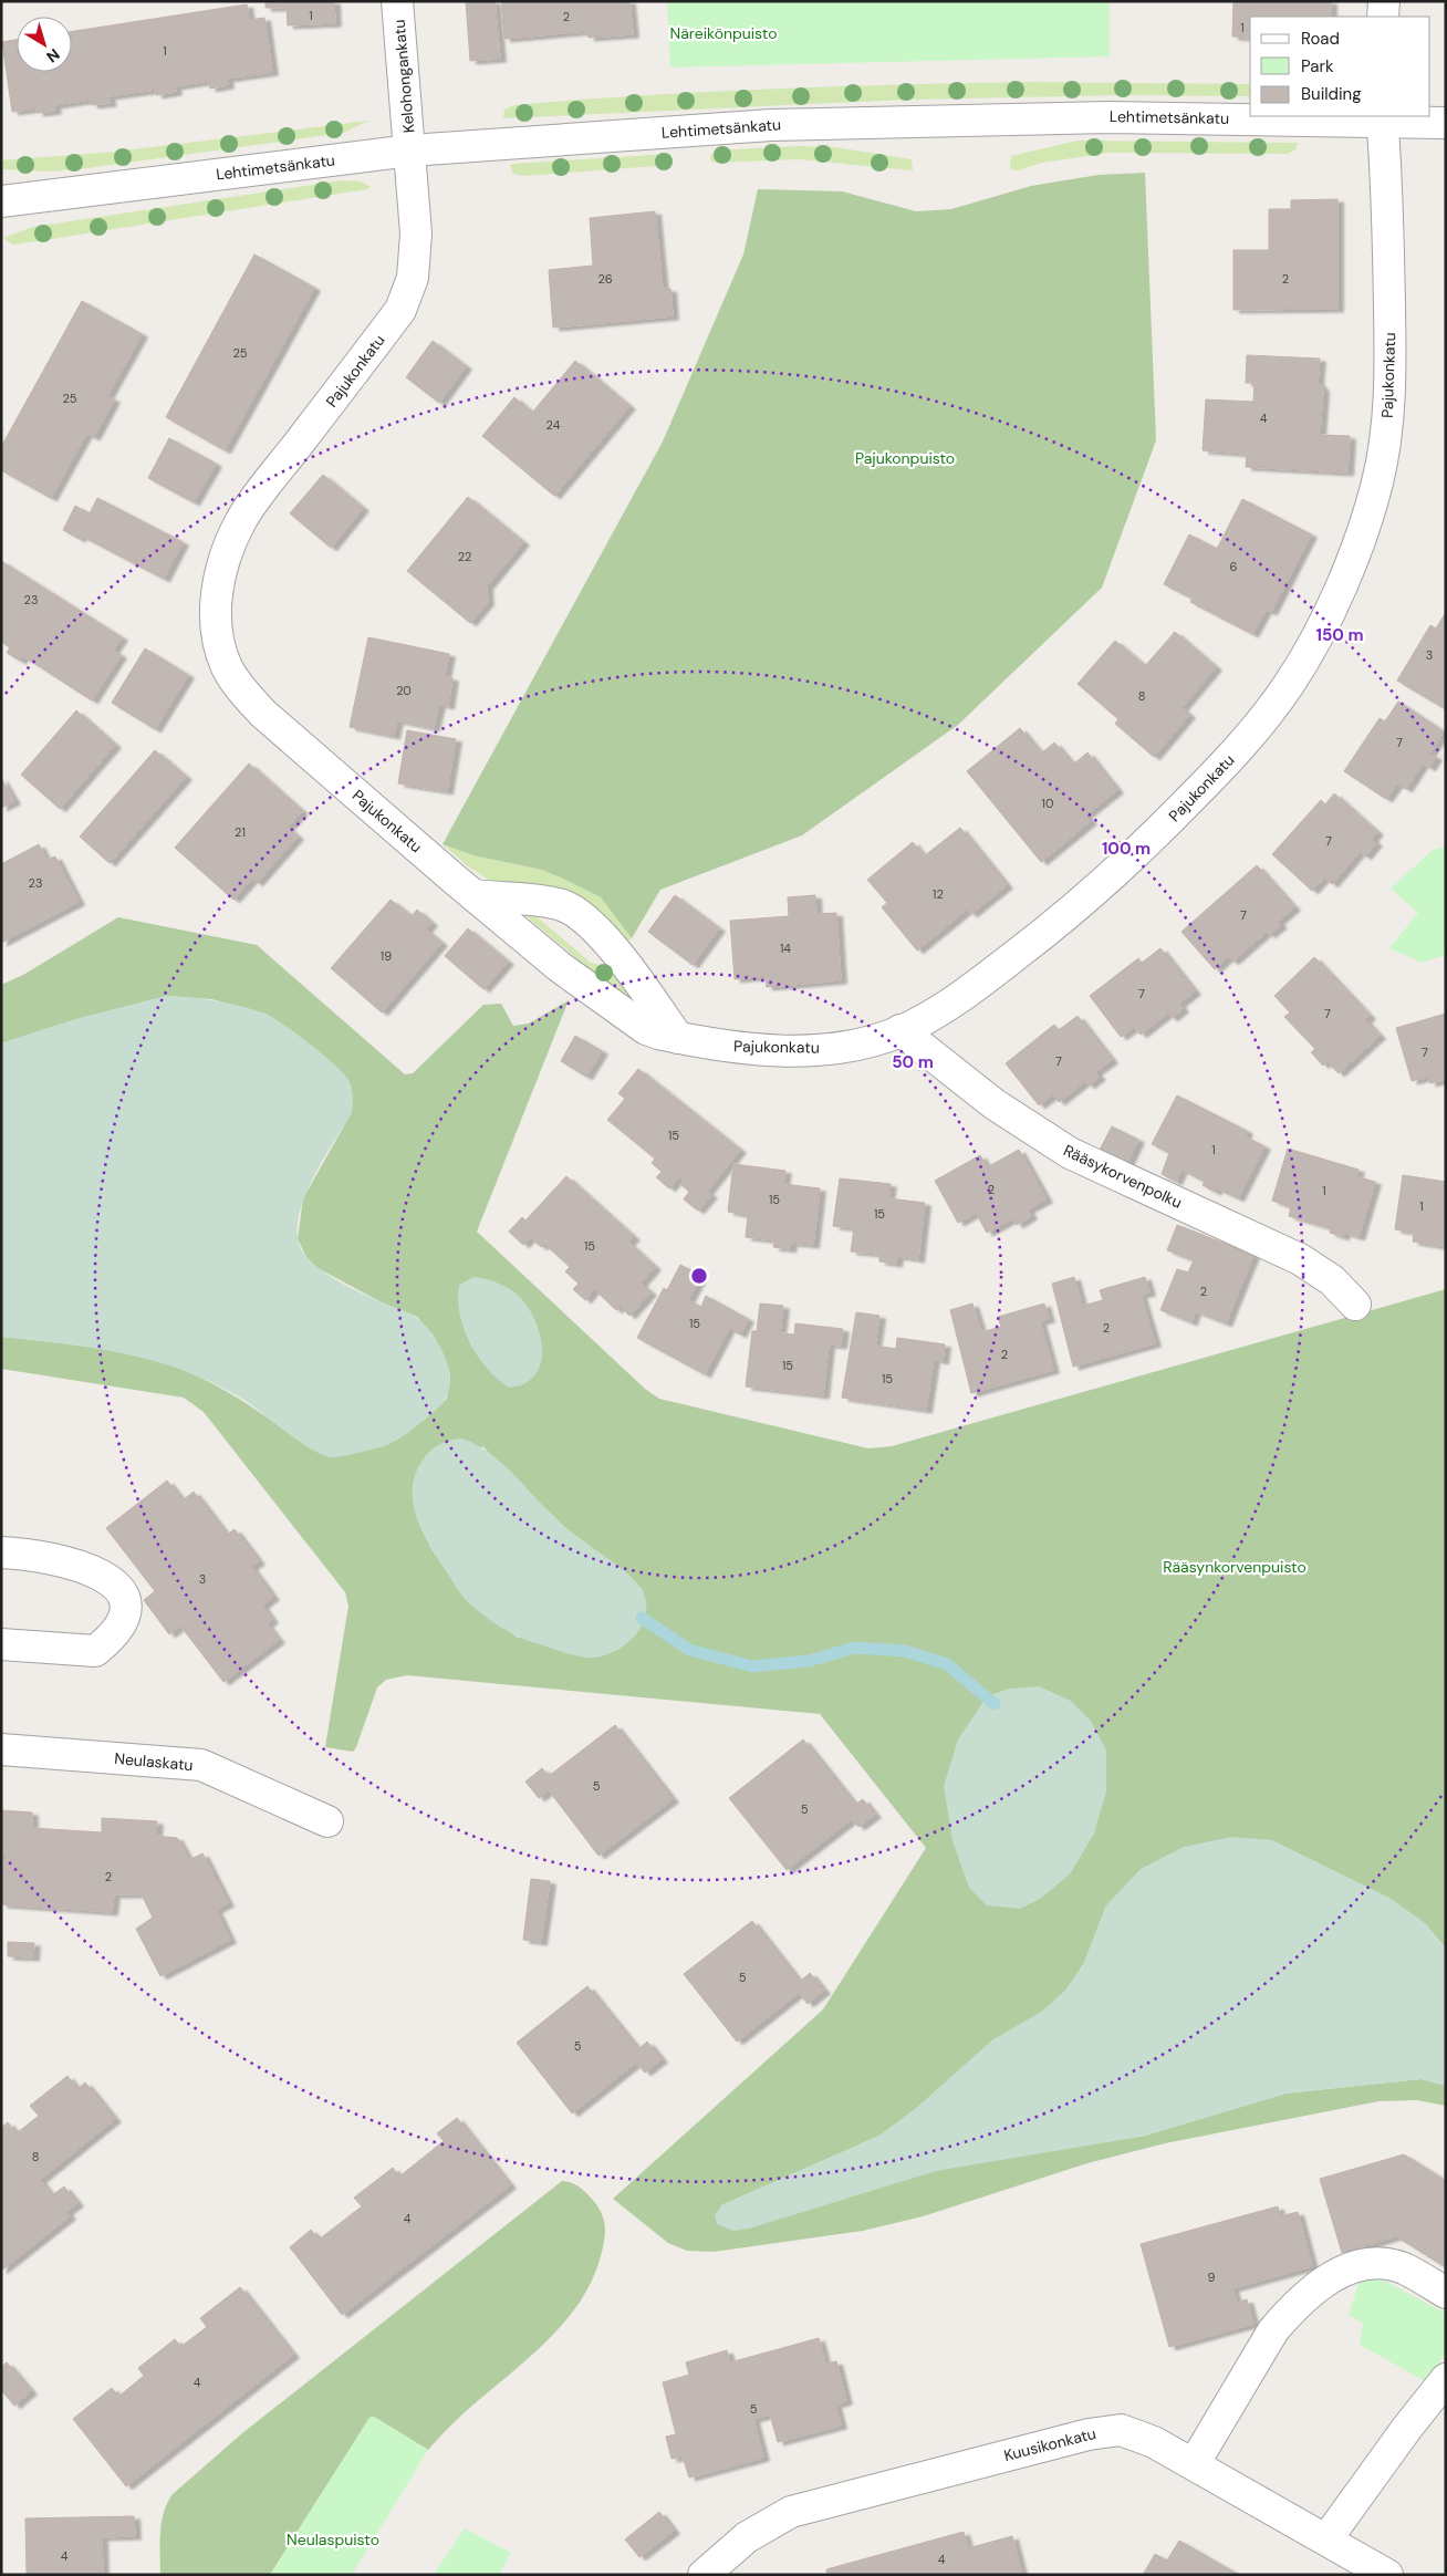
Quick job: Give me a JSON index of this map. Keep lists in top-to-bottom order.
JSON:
{
  "streets": {
    "street": [
      "Kelohongankatu",
      "Lehtimetsänkatu",
      "Pajukonkatu",
      "Rääsykorvenpolku",
      "Neulaskatu",
      "Kuusikonkatu"
    ]
  },
  "crossings": [
    ["Kelohongankatu", "Lehtimetsänkatu"],
    ["Kelohongankatu", "Pajukonkatu"],
    ["Lehtimetsänkatu", "Pajukonkatu"],
    ["Pajukonkatu", "Rääsykorvenpolku"]
  ],
  "parks": [
    "Näreikönpuisto",
    "Pajukonpuisto",
    "Rääsynkorvenpuisto",
    "Neulaspuisto"
  ],
  "house_numbers": [
    "1",
    "2",
    "1",
    "1",
    "26",
    "2",
    "25",
    "25",
    "4",
    "24",
    "22",
    "6",
    "23",
    "3",
    "20",
    "8",
    "7",
    "10",
    "21",
    "7",
    "23",
    "12",
    "7",
    "14",
    "19",
    "7",
    "7",
    "7",
    "7",
    "15",
    "1",
    "2",
    "1",
    "15",
    "1",
    "15",
    "15",
    "2",
    "15",
    "2",
    "2",
    "15",
    "15",
    "3",
    "5",
    "5",
    "2",
    "5",
    "5",
    "8",
    "4",
    "9",
    "4",
    "5",
    "4",
    "4"
  ],
  "legend": ["Road", "Park", "Building"],
  "north": "bottom right",
  "rings": ["150 m", "100 m", "50 m"]
}
